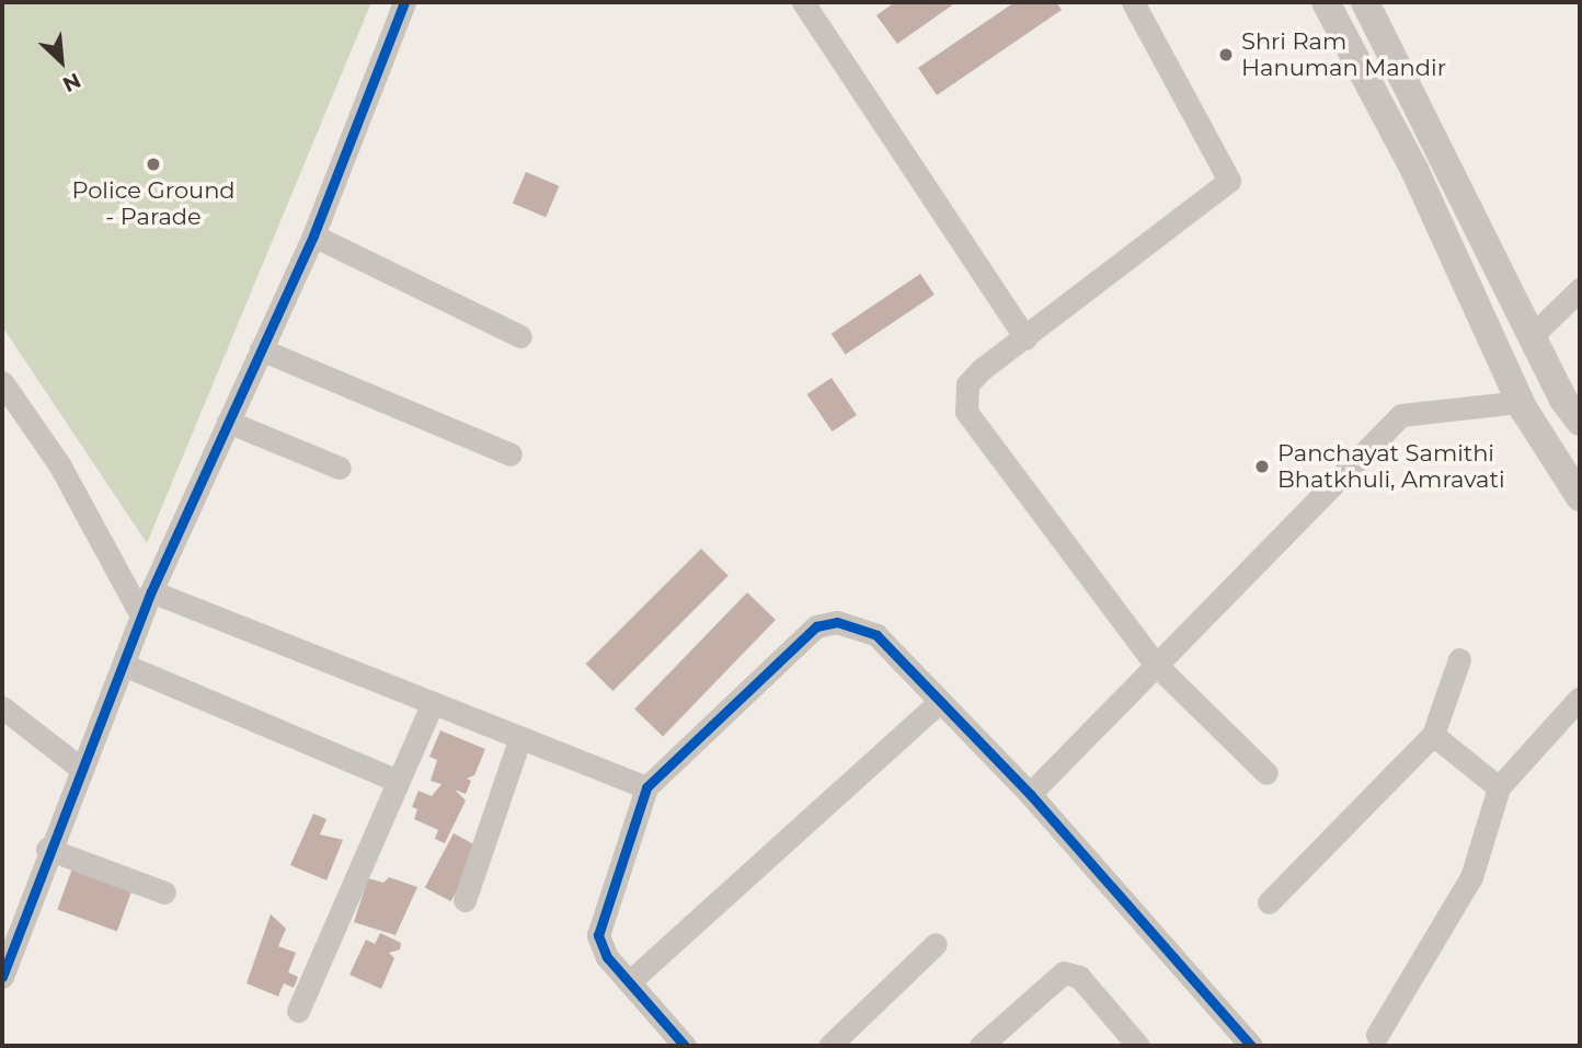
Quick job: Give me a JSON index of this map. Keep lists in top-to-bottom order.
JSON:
{
  "places": ["Shri Ram Hanuman Mandir", "Police Ground - Parade", "Panchayat Samithi Bhatkhuli, Amravati"],
  "north": "bottom right"
}
